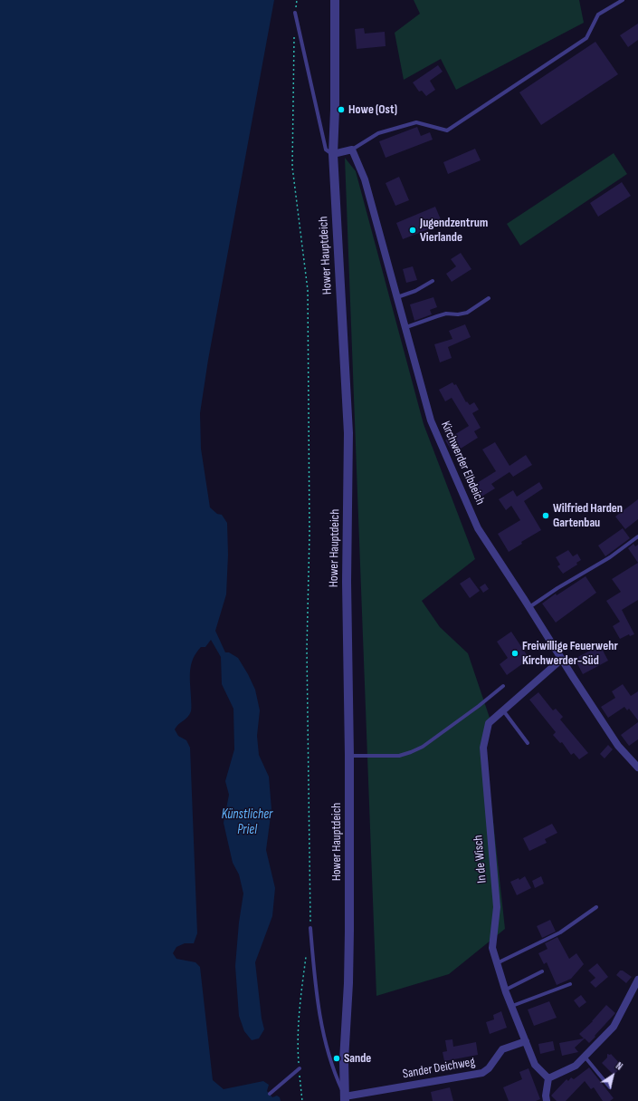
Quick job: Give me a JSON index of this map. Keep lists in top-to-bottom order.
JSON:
{
  "streets": {
    "street": [
      "Hower Hauptdeich",
      "Kirchwerder Elbdeich",
      "In de Wisch",
      "Sander Deichweg"
    ]
  },
  "crossings": [
    ["Hower Hauptdeich", "Sander Deichweg"],
    ["Kirchwerder Elbdeich", "In de Wisch"],
    ["In de Wisch", "Sander Deichweg"]
  ],
  "water": ["Künstlicher Priel"],
  "places": [
    "Howe (Ost)",
    "Jugendzentrum Vierlande",
    "Wilfried Harden Gartenbau",
    "Freiwillige Feuerwehr Kirchwerder-Süd",
    "Sande"
  ],
  "north": "top right"
}
